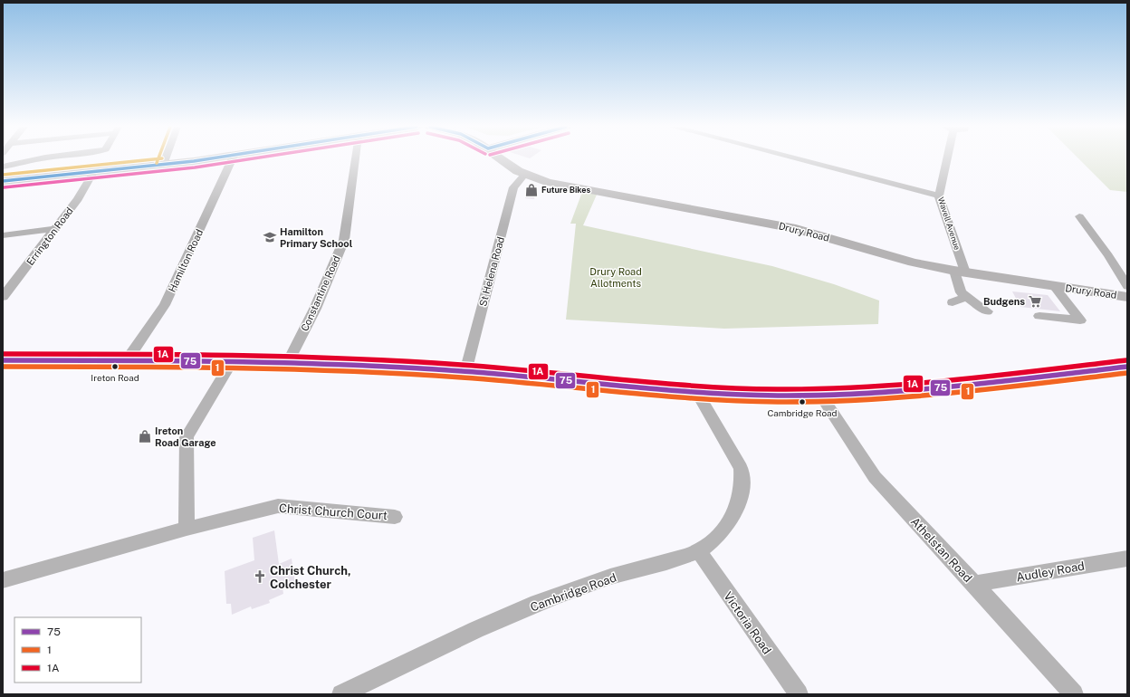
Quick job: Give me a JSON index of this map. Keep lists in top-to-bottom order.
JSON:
{
  "streets": {
    "main road": ["Drury Road"],
    "street": [
      "Wavell Avenue",
      "Errington Road",
      "Hamilton Road",
      "St Helena Road",
      "Constantine Road",
      "Christ Church Court",
      "Athelstan Road",
      "Audley Road",
      "Cambridge Road",
      "Victoria Road"
    ]
  },
  "crossings": [
    ["Wavell Avenue", "Drury Road"],
    ["Drury Road", "St Helena Road"],
    ["Athelstan Road", "Audley Road"],
    ["Cambridge Road", "Victoria Road"]
  ],
  "parks": ["Drury Road Allotments"],
  "places": {
    "shop": ["Future Bikes", "Ireton Road Garage"],
    "school or university": ["Hamilton Primary School"],
    "supermarket": ["Budgens"],
    "other": ["Ireton Road", "Cambridge Road"],
    "church": ["Christ Church, Colchester"]
  },
  "lines": ["transit line 1A", "transit line 75", "transit line 1"],
  "legend": ["75", "1", "1A"]
}
